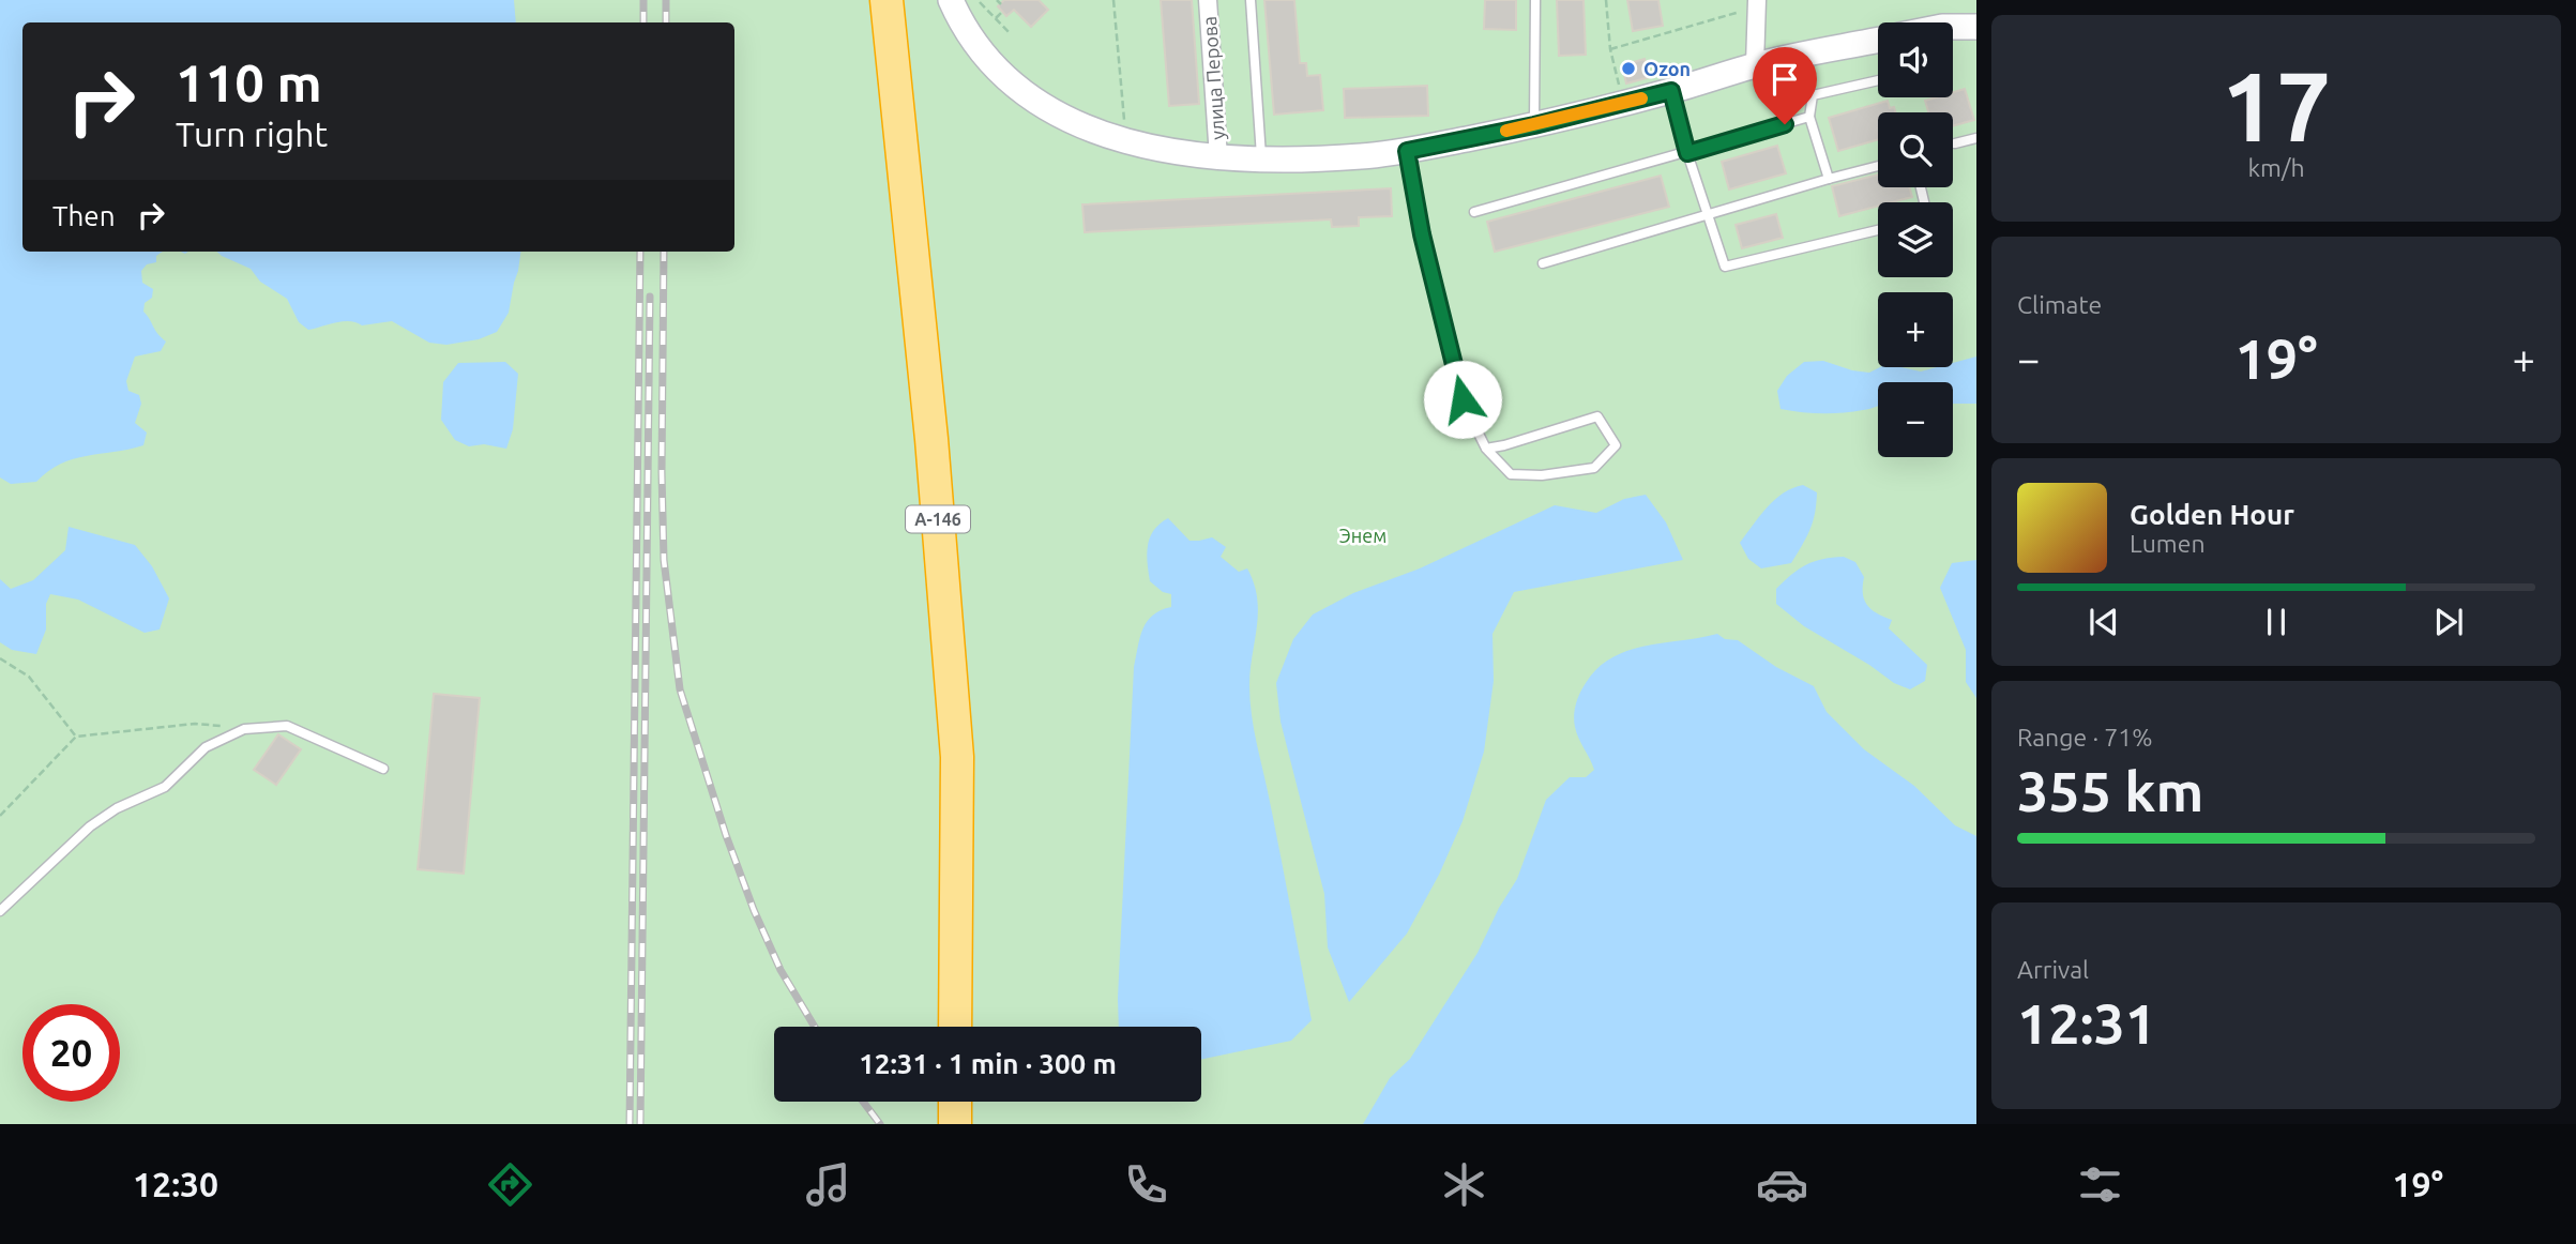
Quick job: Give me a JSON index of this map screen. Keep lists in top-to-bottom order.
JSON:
{
  "streets": {
    "highway": ["А-146"],
    "street": ["улица Перова"]
  },
  "parks": ["Энем"],
  "places": ["Ozon"],
  "page": {
    "tile": [
      ["17", "km/h"],
      "Climate",
      ["Range · 71%", "355 km"],
      ["Arrival", "12:31"]
    ],
    "map_buttons": ["+", "−"],
    "turn": ["110 m", "Turn right"],
    "then": "Then",
    "heat": ["−", "19°", "+"],
    "song": ["Golden Hour", "Lumen"],
    "limit": "20",
    "trip": "12:31 · 1 min · 300 m",
    "tabs": ["12:30", "19°"]
  }
}
